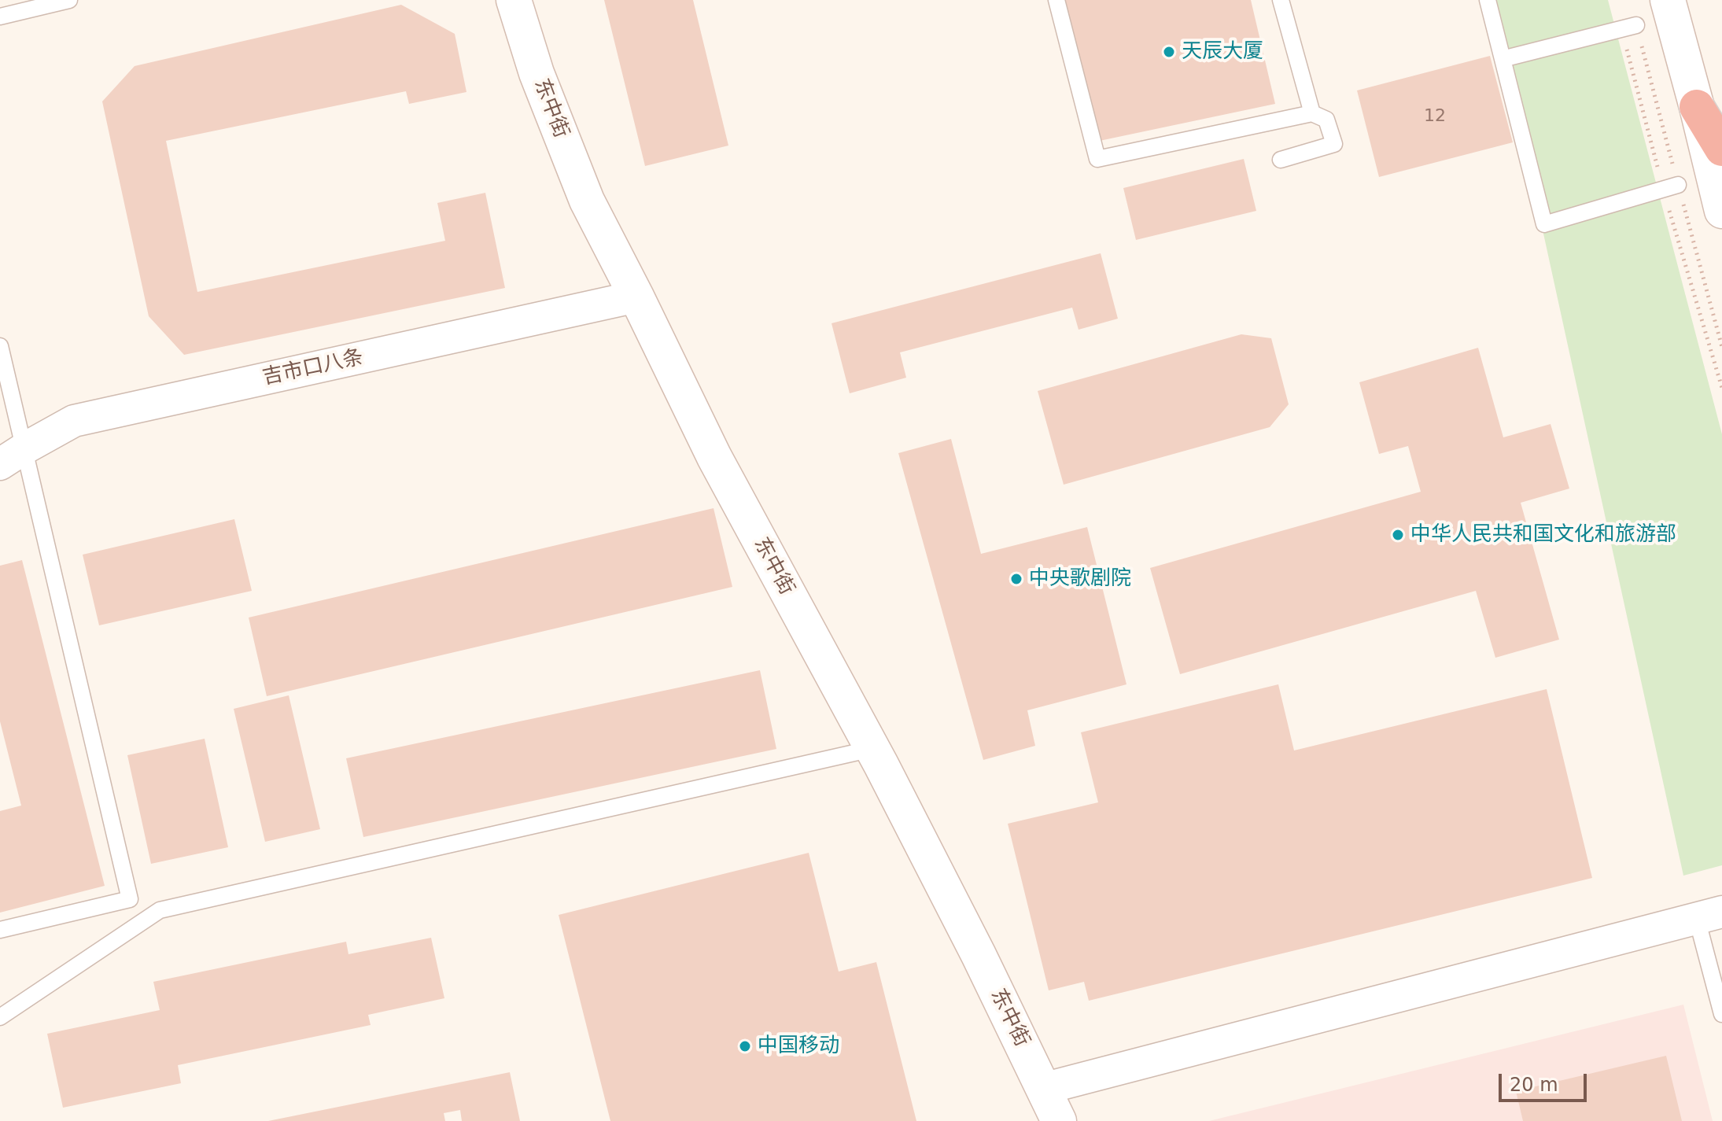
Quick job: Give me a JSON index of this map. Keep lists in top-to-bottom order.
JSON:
{
  "streets": {
    "street": ["东中街", "吉市口八条"]
  },
  "crossings": [
    ["东中街", "吉市口八条"]
  ],
  "places": [
    "天辰大厦",
    "中华人民共和国文化和旅游部",
    "中央歌剧院",
    "中国移动"
  ],
  "house_numbers": ["12"],
  "scale_bar": "20 m"
}
